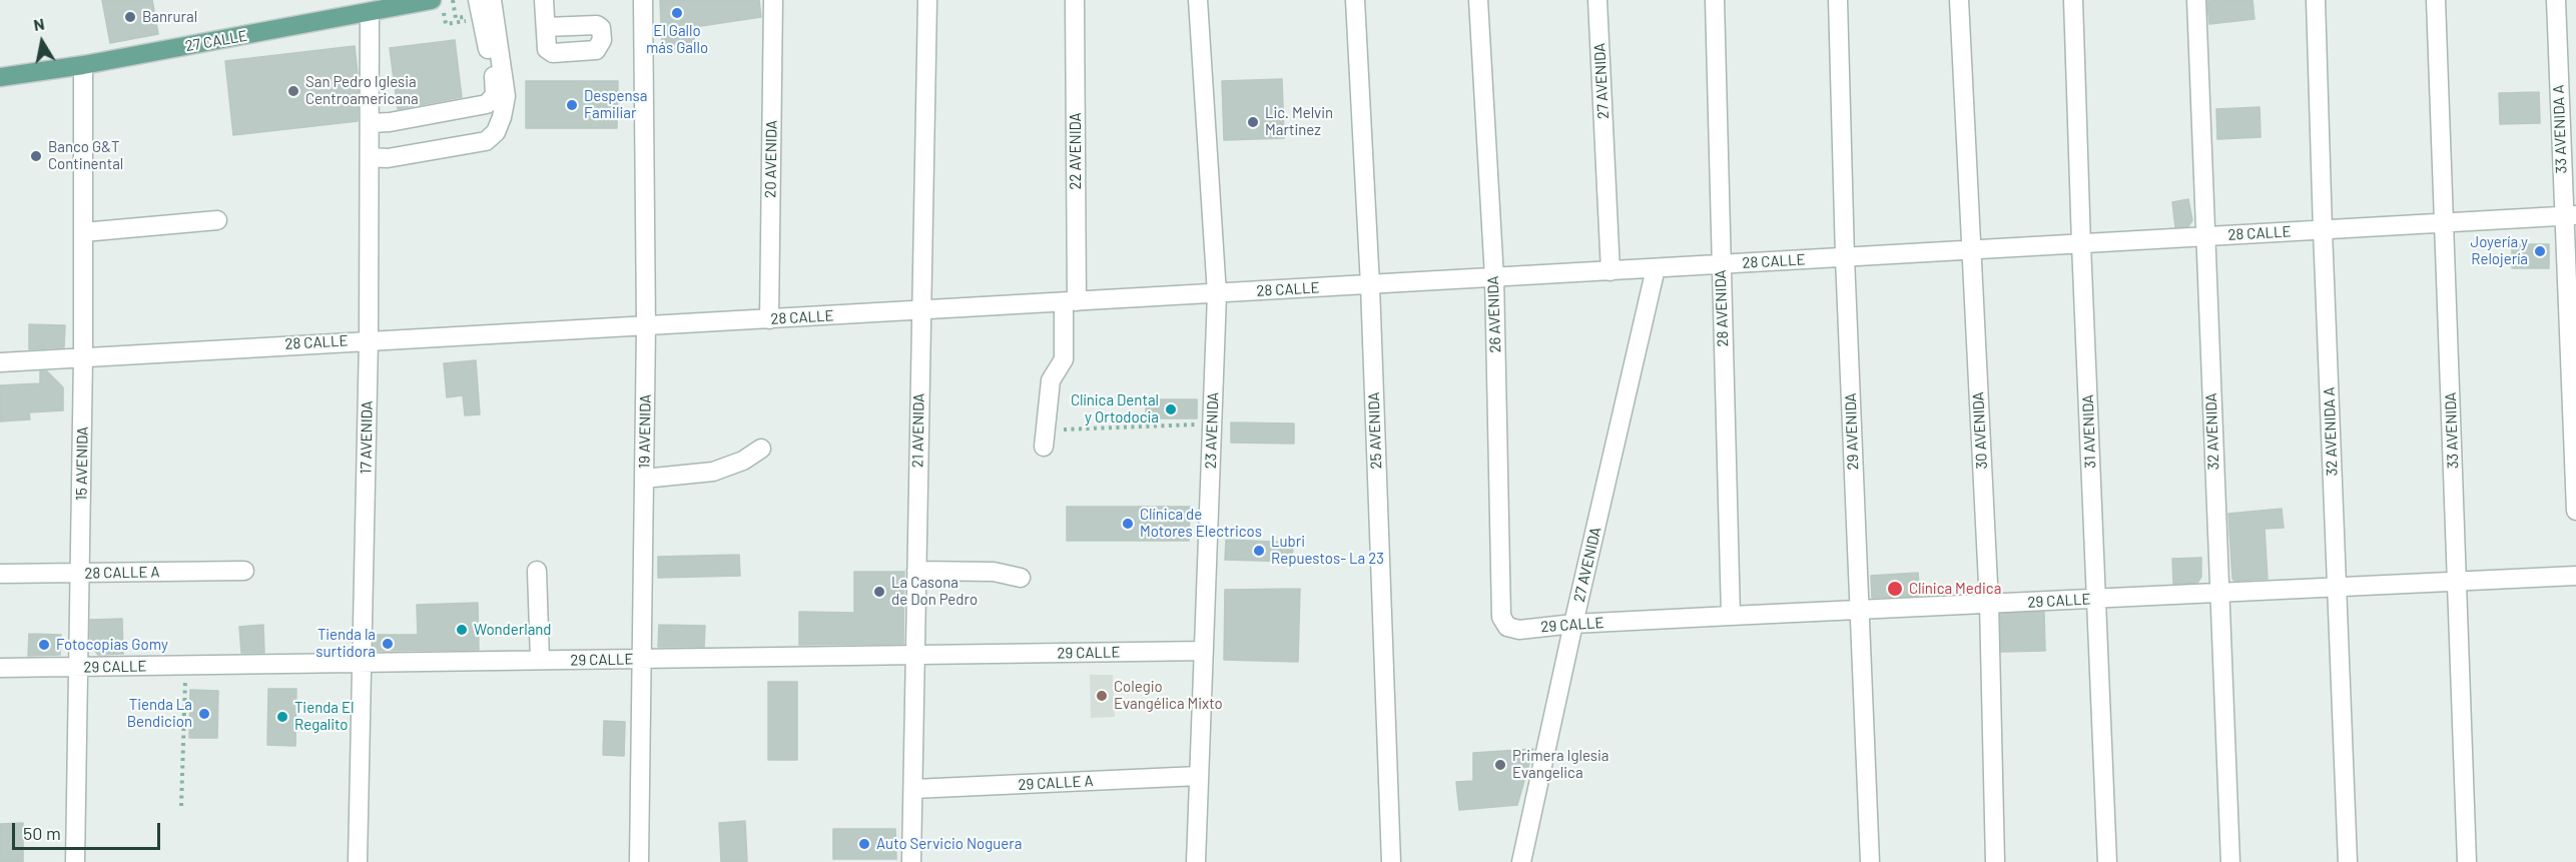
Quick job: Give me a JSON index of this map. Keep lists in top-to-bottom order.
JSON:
{
  "streets": {
    "main road": ["27 CALLE"],
    "street": [
      "27 AVENIDA",
      "33 AVENIDA A",
      "22 AVENIDA",
      "20 AVENIDA",
      "28 CALLE",
      "28 AVENIDA",
      "26 AVENIDA",
      "21 AVENIDA",
      "23 AVENIDA",
      "25 AVENIDA",
      "30 AVENIDA",
      "33 AVENIDA",
      "19 AVENIDA",
      "29 AVENIDA",
      "31 AVENIDA",
      "32 AVENIDA",
      "32 AVENIDA A",
      "17 AVENIDA",
      "15 AVENIDA",
      "28 CALLE A",
      "29 CALLE",
      "29 CALLE A"
    ]
  },
  "crossings": [
    ["27 CALLE", "17 AVENIDA"],
    ["27 CALLE", "15 AVENIDA"],
    ["27 AVENIDA", "28 CALLE"],
    ["27 AVENIDA", "29 CALLE"],
    ["33 AVENIDA A", "28 CALLE"],
    ["22 AVENIDA", "28 CALLE"],
    ["20 AVENIDA", "28 CALLE"],
    ["28 CALLE", "28 AVENIDA"],
    ["28 CALLE", "26 AVENIDA"],
    ["28 CALLE", "21 AVENIDA"],
    ["28 CALLE", "23 AVENIDA"],
    ["28 CALLE", "25 AVENIDA"],
    ["28 CALLE", "30 AVENIDA"],
    ["28 CALLE", "33 AVENIDA"],
    ["28 CALLE", "19 AVENIDA"],
    ["28 CALLE", "29 AVENIDA"],
    ["28 CALLE", "31 AVENIDA"],
    ["28 CALLE", "32 AVENIDA"],
    ["28 CALLE", "32 AVENIDA A"],
    ["28 CALLE", "17 AVENIDA"],
    ["28 CALLE", "15 AVENIDA"],
    ["28 AVENIDA", "29 CALLE"],
    ["26 AVENIDA", "29 CALLE"],
    ["21 AVENIDA", "29 CALLE"],
    ["21 AVENIDA", "29 CALLE A"],
    ["23 AVENIDA", "29 CALLE"],
    ["23 AVENIDA", "29 CALLE A"],
    ["30 AVENIDA", "29 CALLE"],
    ["33 AVENIDA", "29 CALLE"],
    ["19 AVENIDA", "29 CALLE"],
    ["29 AVENIDA", "29 CALLE"],
    ["31 AVENIDA", "29 CALLE"],
    ["32 AVENIDA", "29 CALLE"],
    ["32 AVENIDA A", "29 CALLE"],
    ["17 AVENIDA", "29 CALLE"],
    ["15 AVENIDA", "28 CALLE A"],
    ["15 AVENIDA", "29 CALLE"]
  ],
  "places": [
    "El Gallo más Gallo",
    "Banrural",
    "San Pedro Iglesia Centroamericana",
    "Despensa Familiar",
    "Lic. Melvin Martinez",
    "Banco G&T Continental",
    "Joyería y Relojería",
    "Clínica Dental y Ortodocia",
    "Clínica de Motores Electricos",
    "Lubri Repuestos- La 23",
    "Clínica Medica",
    "La Casona de Don Pedro",
    "Wonderland",
    "Tienda la surtidora",
    "Fotocopias Gomy",
    "Colegio Evangélica Mixto",
    "Tienda La Bendicion",
    "Tienda El Regalito",
    "Primera Iglesia Evangelica",
    "Auto Servicio Noguera"
  ],
  "scale_bar": "50 m",
  "north": "top"
}
